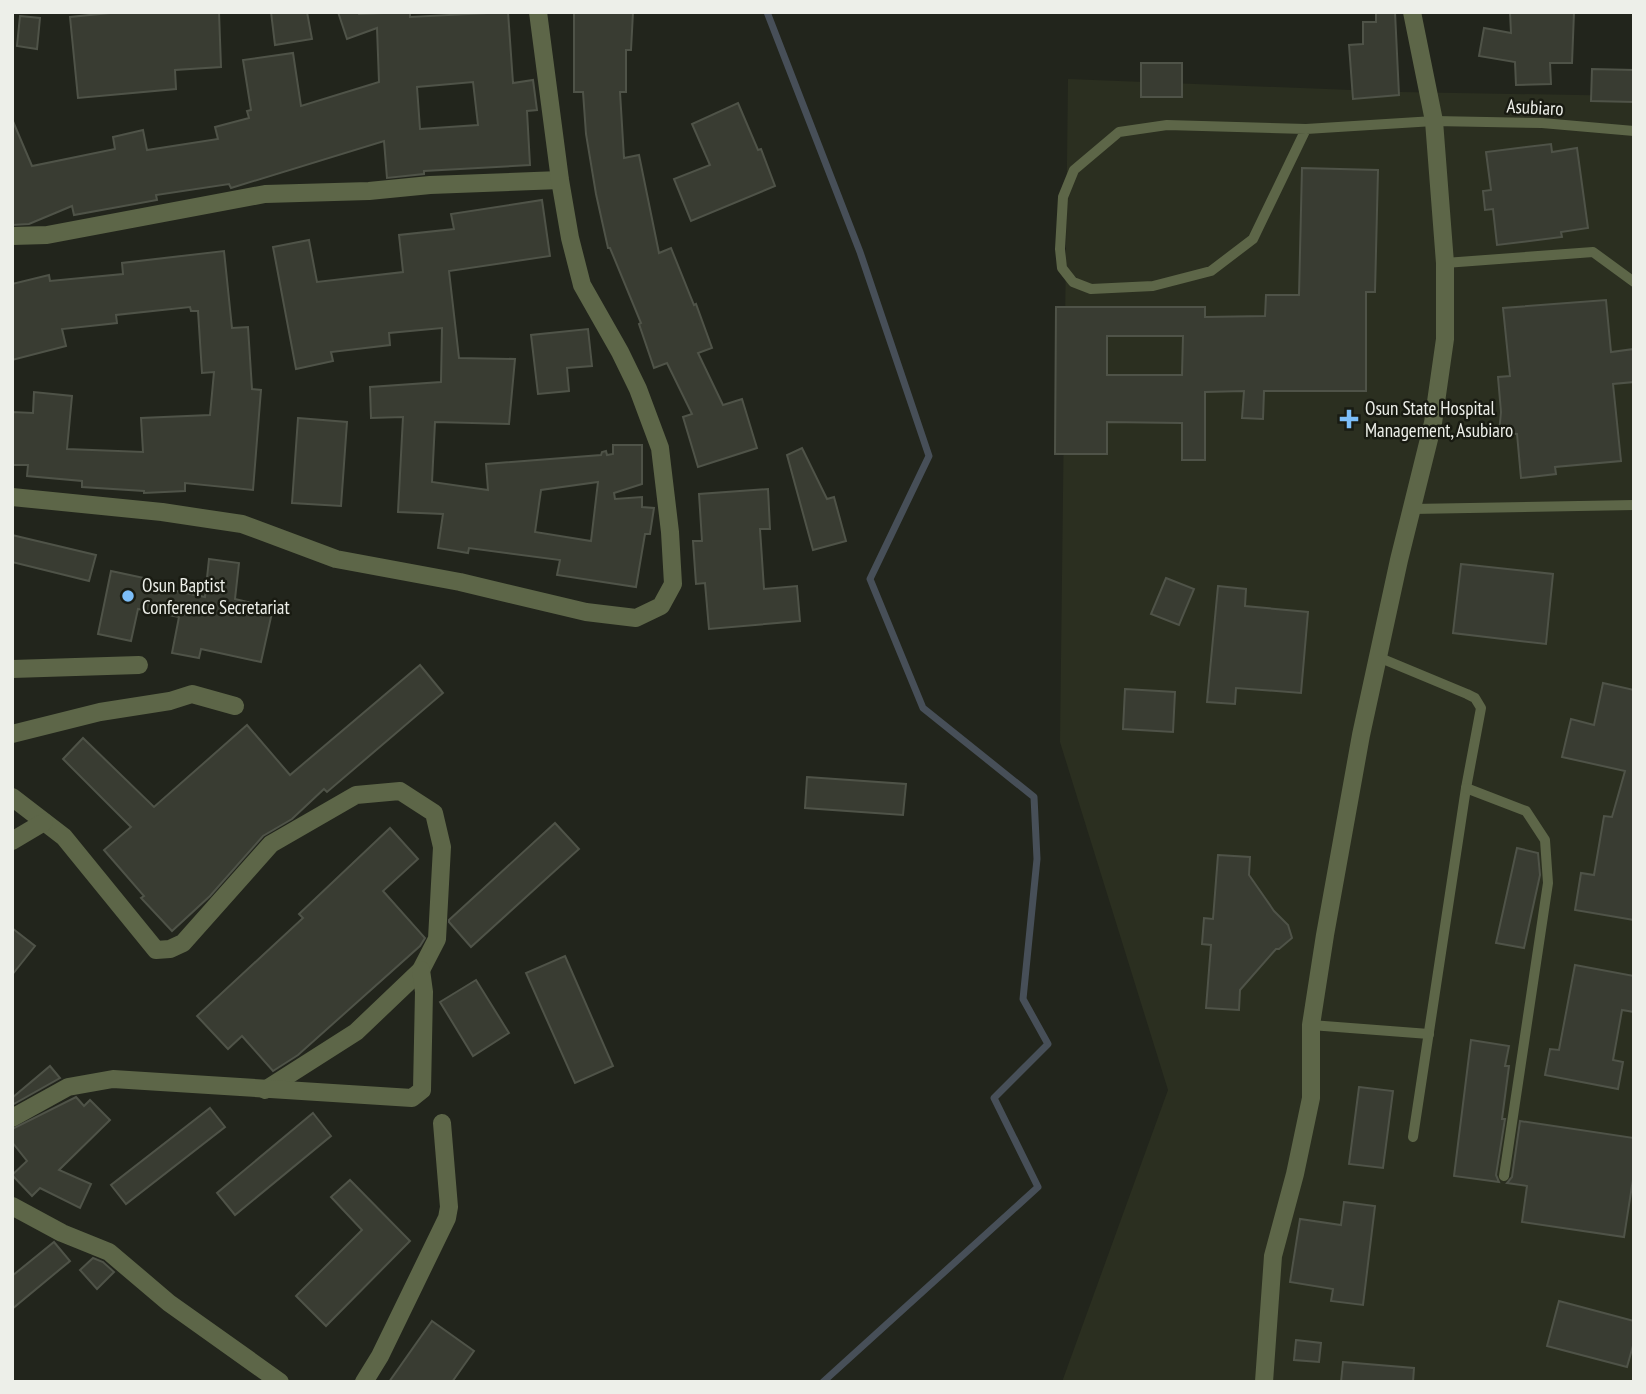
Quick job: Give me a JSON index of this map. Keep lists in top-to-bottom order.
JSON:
{
  "streets": {
    "lane": ["Asubiaro"]
  },
  "places": {
    "health": ["Osun State Hospital Management, Asubiaro"],
    "other": ["Osun Baptist Conference Secretariat"]
  }
}
